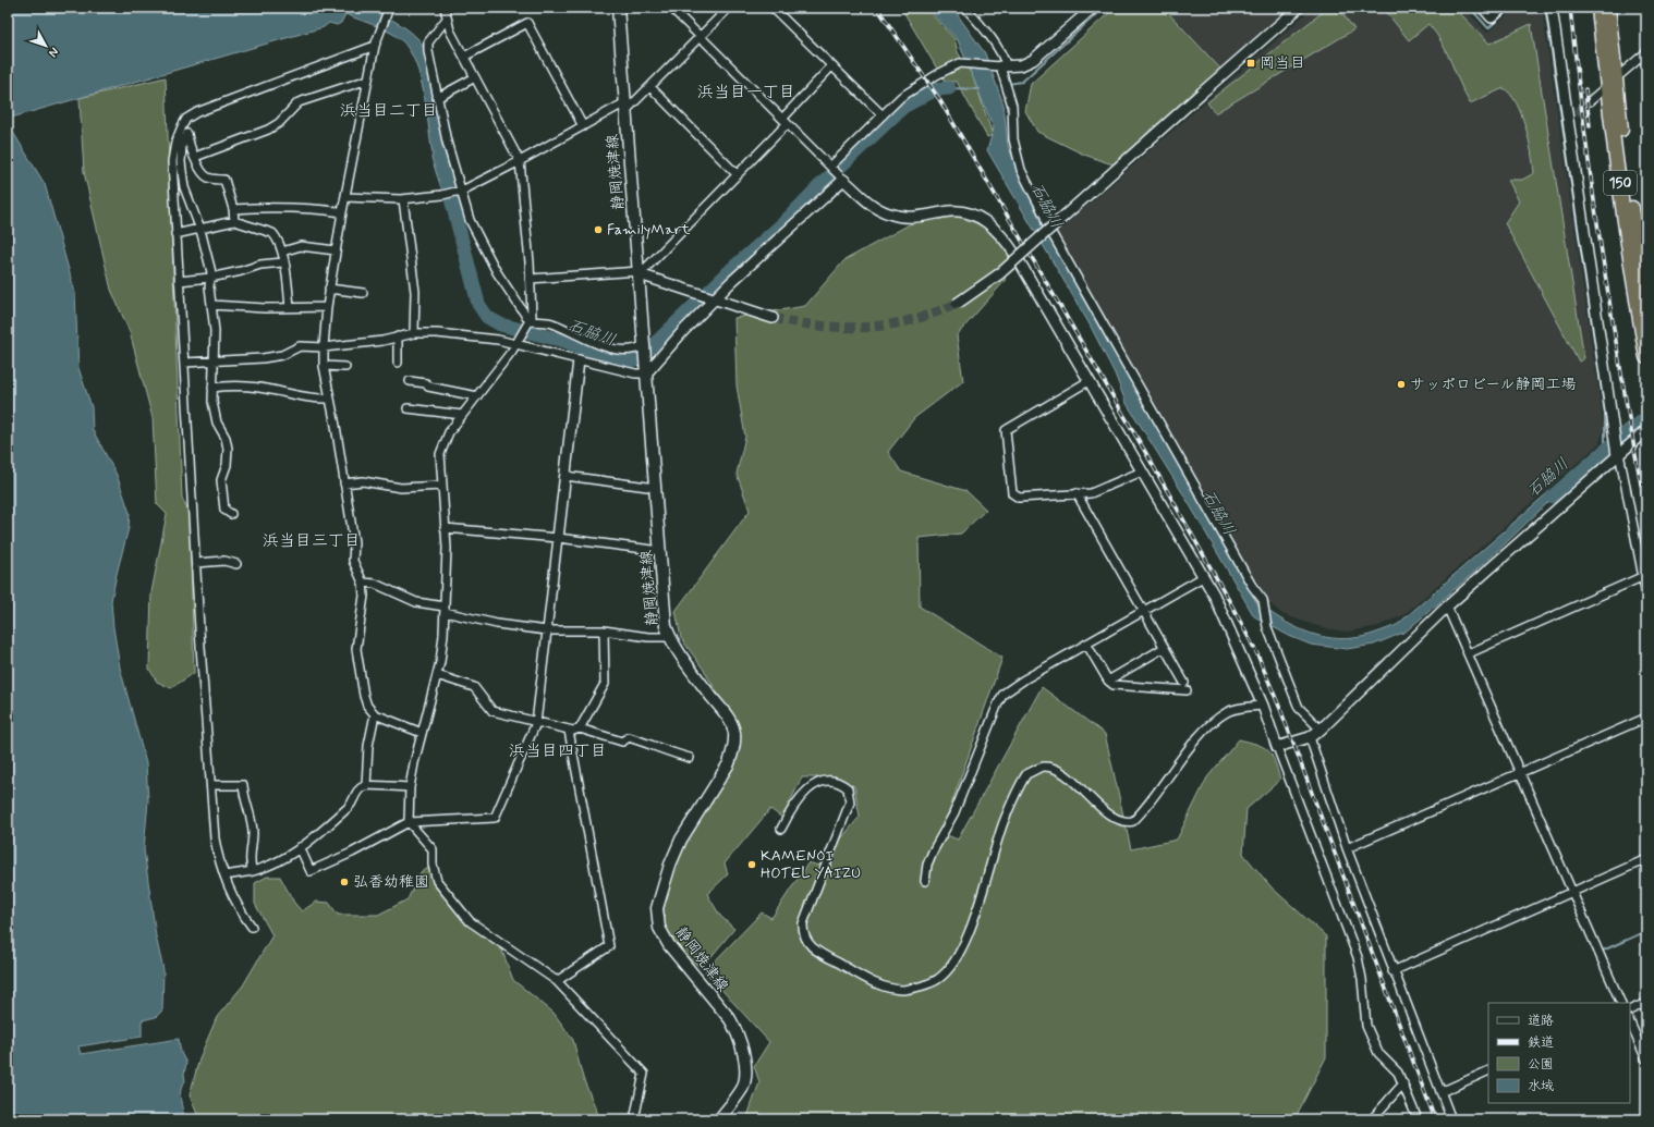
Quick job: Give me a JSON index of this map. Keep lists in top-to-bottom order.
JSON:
{
  "streets": {
    "highway": ["150"],
    "main road": ["静岡焼津線"]
  },
  "districts": [
    "浜当目一丁目",
    "浜当目二丁目",
    "浜当目三丁目",
    "浜当目四丁目"
  ],
  "water": ["石脇川"],
  "places": {
    "transit": ["岡当目"],
    "other": [
      "FamilyMart",
      "サッポロビール静岡工場",
      "KAMENOI HOTEL YAIZU",
      "弘香幼稚園"
    ]
  },
  "legend": [
    "道路",
    "鉄道",
    "公園",
    "水域"
  ],
  "north": "bottom right"
}
